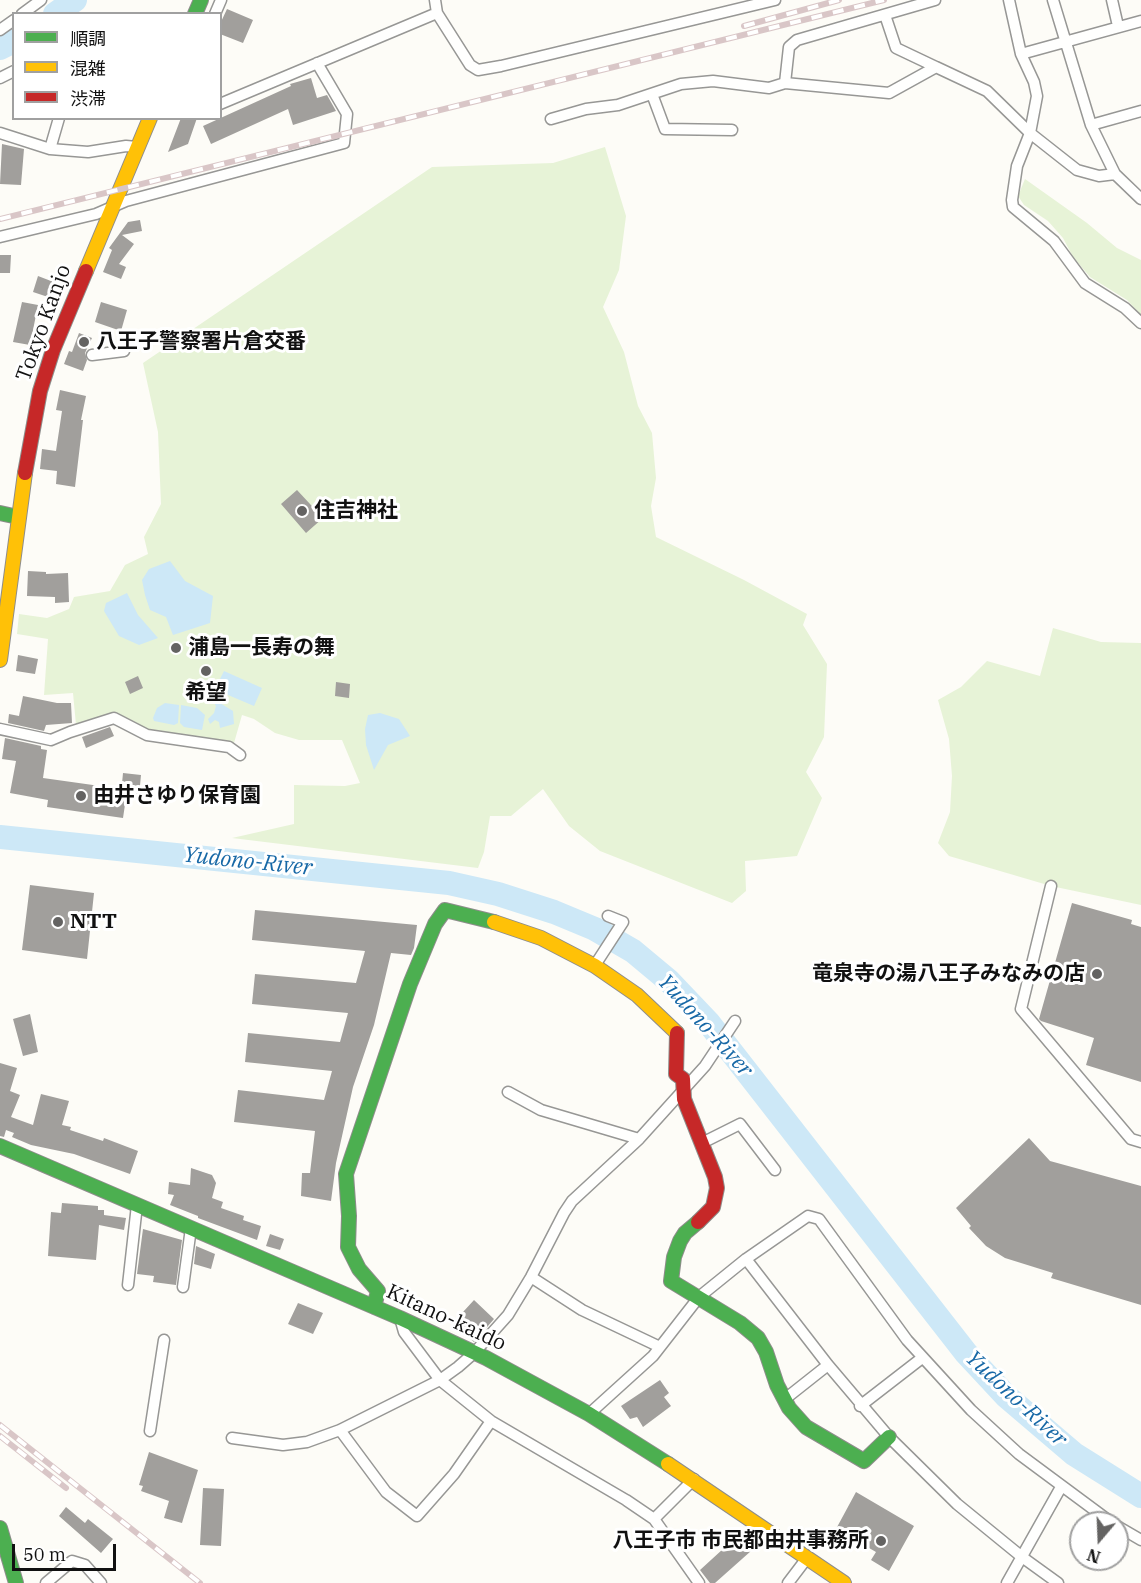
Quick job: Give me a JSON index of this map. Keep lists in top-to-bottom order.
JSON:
{
  "streets": {
    "main road": ["Tokyo Kanjo", "Kitano-kaido"]
  },
  "water": ["Yudono-River"],
  "places": [
    "八王子警察署片倉交番",
    "住吉神社",
    "浦島一長寿の舞",
    "希望",
    "由井さゆり保育園",
    "NTT",
    "竜泉寺の湯八王子みなみの店",
    "八王子市 市民都由井事務所"
  ],
  "legend": ["順調", "混雑", "渋滞"],
  "scale_bar": "50 m",
  "north": "bottom"
}
